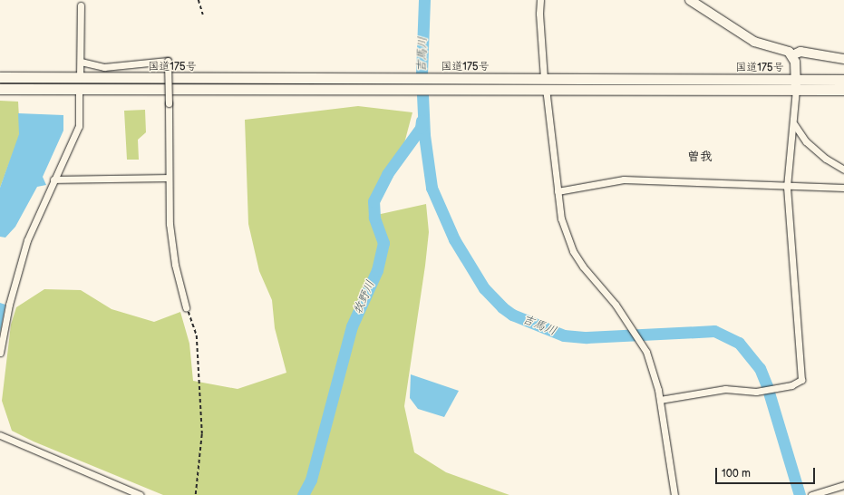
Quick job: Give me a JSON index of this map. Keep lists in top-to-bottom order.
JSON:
{
  "streets": {
    "highway": ["国道175号"]
  },
  "districts": ["曽我"],
  "water": ["吉馬川", "牧野川"],
  "scale_bar": "100 m"
}
